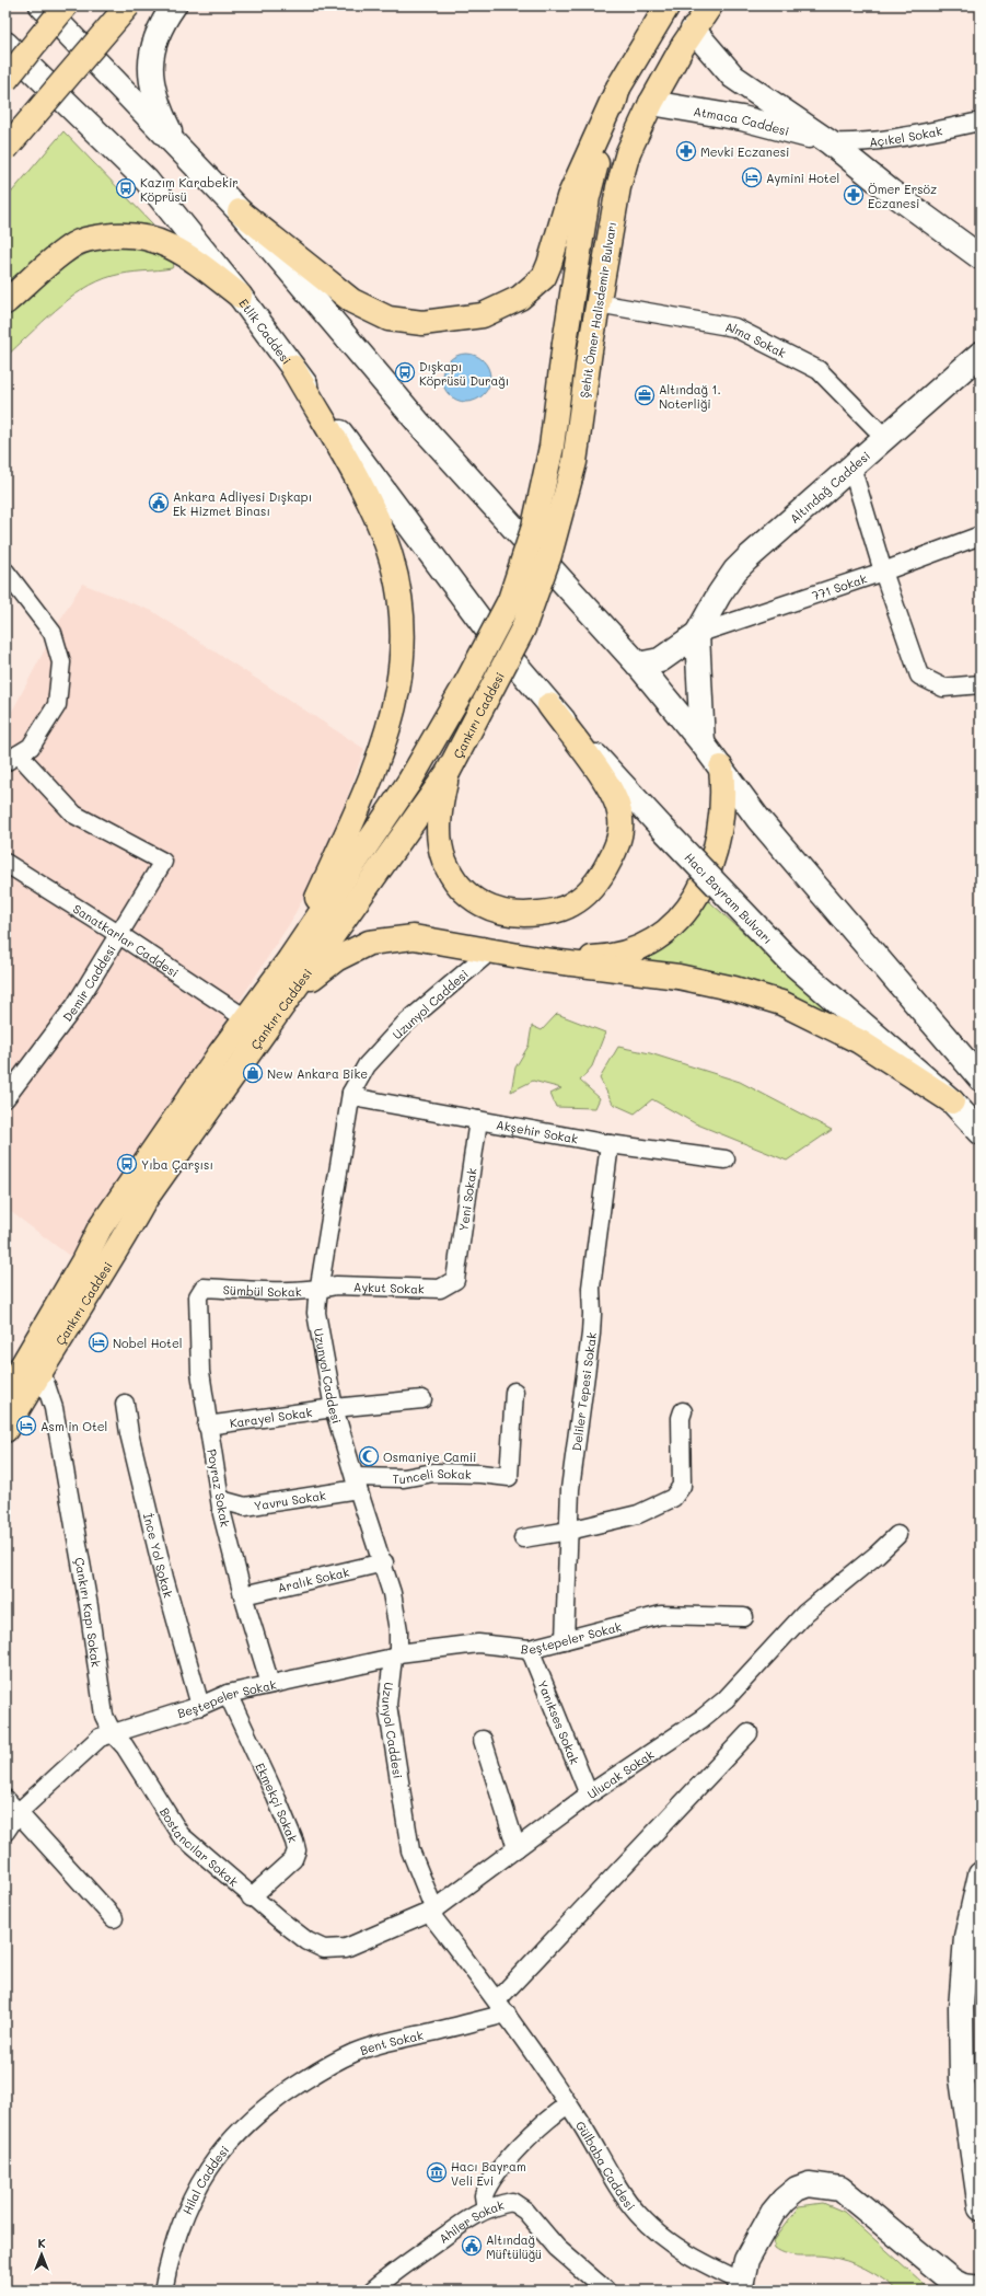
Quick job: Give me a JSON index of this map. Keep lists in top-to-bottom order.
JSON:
{
  "streets": {
    "main road": [
      "Atmaca Caddesi",
      "Şehit Ömer Halisdemir Bulvarı",
      "Etlik Caddesi",
      "Altındağ Caddesi",
      "Çankırı Caddesi",
      "Hacı Bayram Bulvarı"
    ],
    "street": [
      "Açıkel Sokak",
      "Alma Sokak",
      "771 Sokak",
      "Sanatkarlar Caddesi",
      "Demir Caddesi",
      "Uzunyol Caddesi",
      "Akşehir Sokak",
      "Yeni Sokak",
      "Aykut Sokak",
      "Sümbül Sokak",
      "Deliler Tepesi Sokak",
      "Karayel Sokak",
      "Tunceli Sokak",
      "Poyraz Sokak",
      "Yavru Sokak",
      "İnce Yol Sokak",
      "Aralık Sokak",
      "Çankırı Kapı Sokak",
      "Beştepeler Sokak",
      "Yanıkses Sokak",
      "Ulucak Sokak",
      "Ekmekçi Sokak",
      "Bostancılar Sokak",
      "Bent Sokak",
      "Gülbaba Caddesi",
      "Hilal Caddesi",
      "Ahiler Sokak"
    ]
  },
  "crossings": [
    ["Atmaca Caddesi", "Açıkel Sokak"],
    ["Atmaca Caddesi", "Şehit Ömer Halisdemir Bulvarı"],
    ["Şehit Ömer Halisdemir Bulvarı", "Alma Sokak"],
    ["Şehit Ömer Halisdemir Bulvarı", "Çankırı Caddesi"],
    ["Etlik Caddesi", "Hacı Bayram Bulvarı"],
    ["Alma Sokak", "Altındağ Caddesi"],
    ["Altındağ Caddesi", "771 Sokak"],
    ["Çankırı Caddesi", "Sanatkarlar Caddesi"],
    ["Çankırı Caddesi", "Çankırı Kapı Sokak"],
    ["Sanatkarlar Caddesi", "Demir Caddesi"],
    ["Uzunyol Caddesi", "Akşehir Sokak"],
    ["Uzunyol Caddesi", "Aykut Sokak"],
    ["Uzunyol Caddesi", "Sümbül Sokak"],
    ["Uzunyol Caddesi", "Karayel Sokak"],
    ["Uzunyol Caddesi", "Tunceli Sokak"],
    ["Uzunyol Caddesi", "Yavru Sokak"],
    ["Uzunyol Caddesi", "Aralık Sokak"],
    ["Uzunyol Caddesi", "Beştepeler Sokak"],
    ["Uzunyol Caddesi", "Ulucak Sokak"],
    ["Uzunyol Caddesi", "Gülbaba Caddesi"],
    ["Akşehir Sokak", "Yeni Sokak"],
    ["Akşehir Sokak", "Deliler Tepesi Sokak"],
    ["Yeni Sokak", "Aykut Sokak"],
    ["Aykut Sokak", "Sümbül Sokak"],
    ["Sümbül Sokak", "Poyraz Sokak"],
    ["Deliler Tepesi Sokak", "Beştepeler Sokak"],
    ["Karayel Sokak", "Poyraz Sokak"],
    ["Tunceli Sokak", "Yavru Sokak"],
    ["Poyraz Sokak", "Yavru Sokak"],
    ["Poyraz Sokak", "Aralık Sokak"],
    ["Poyraz Sokak", "Beştepeler Sokak"],
    ["İnce Yol Sokak", "Beştepeler Sokak"],
    ["Çankırı Kapı Sokak", "Beştepeler Sokak"],
    ["Çankırı Kapı Sokak", "Bostancılar Sokak"],
    ["Beştepeler Sokak", "Yanıkses Sokak"],
    ["Beştepeler Sokak", "Ekmekçi Sokak"],
    ["Beştepeler Sokak", "Bostancılar Sokak"],
    ["Yanıkses Sokak", "Ulucak Sokak"],
    ["Ulucak Sokak", "Bostancılar Sokak"],
    ["Ulucak Sokak", "Gülbaba Caddesi"],
    ["Ekmekçi Sokak", "Bostancılar Sokak"],
    ["Bent Sokak", "Gülbaba Caddesi"],
    ["Bent Sokak", "Hilal Caddesi"]
  ],
  "places": {
    "pharmacy": ["Mevki Eczanesi", "Ömer Ersöz Eczanesi"],
    "hotel": ["Aymini Hotel", "Nobel Hotel", "Asm in Otel"],
    "bus stop": ["Kazım Karabekir Köprüsü", "Dışkapı Köprüsü Durağı", "Yıba Çarşısı"],
    "office": ["Altındağ 1. Noterliği"],
    "public building": ["Ankara Adliyesi Dışkapı Ek Hizmet Binası", "Altındağ Müftülüğü"],
    "shop": ["New Ankara Bike"],
    "mosque": ["Osmaniye Camii"],
    "museum": ["Hacı Bayram Veli Evi"]
  },
  "north": "top"
}
